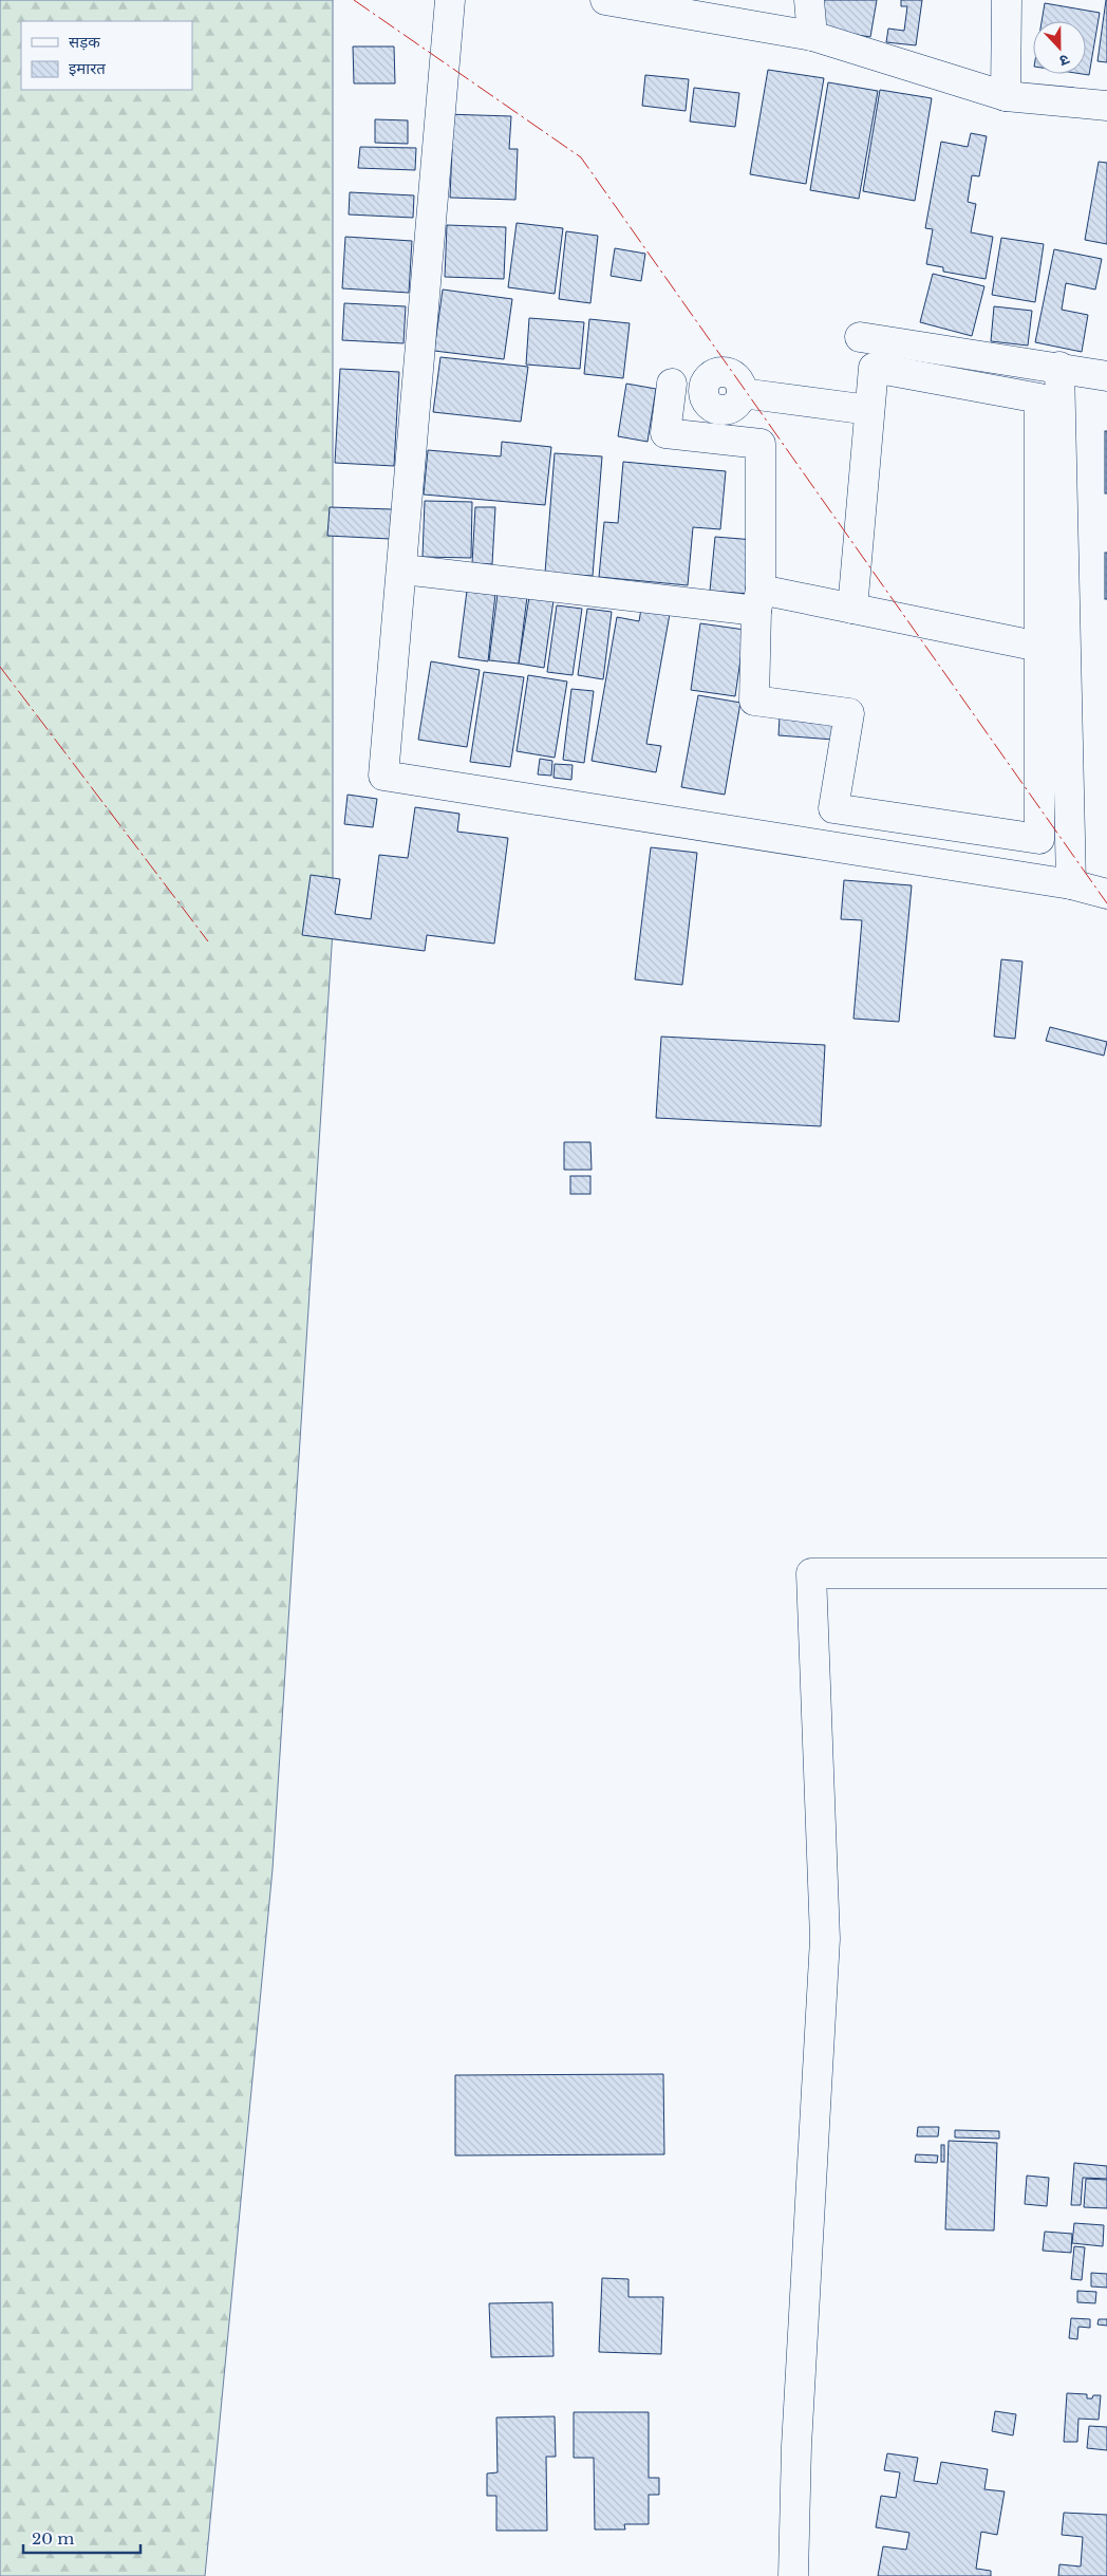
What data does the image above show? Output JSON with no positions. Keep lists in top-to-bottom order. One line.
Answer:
{"legend":["सड़क","इमारत"],"scale_bar":"20 m","north":"bottom"}
